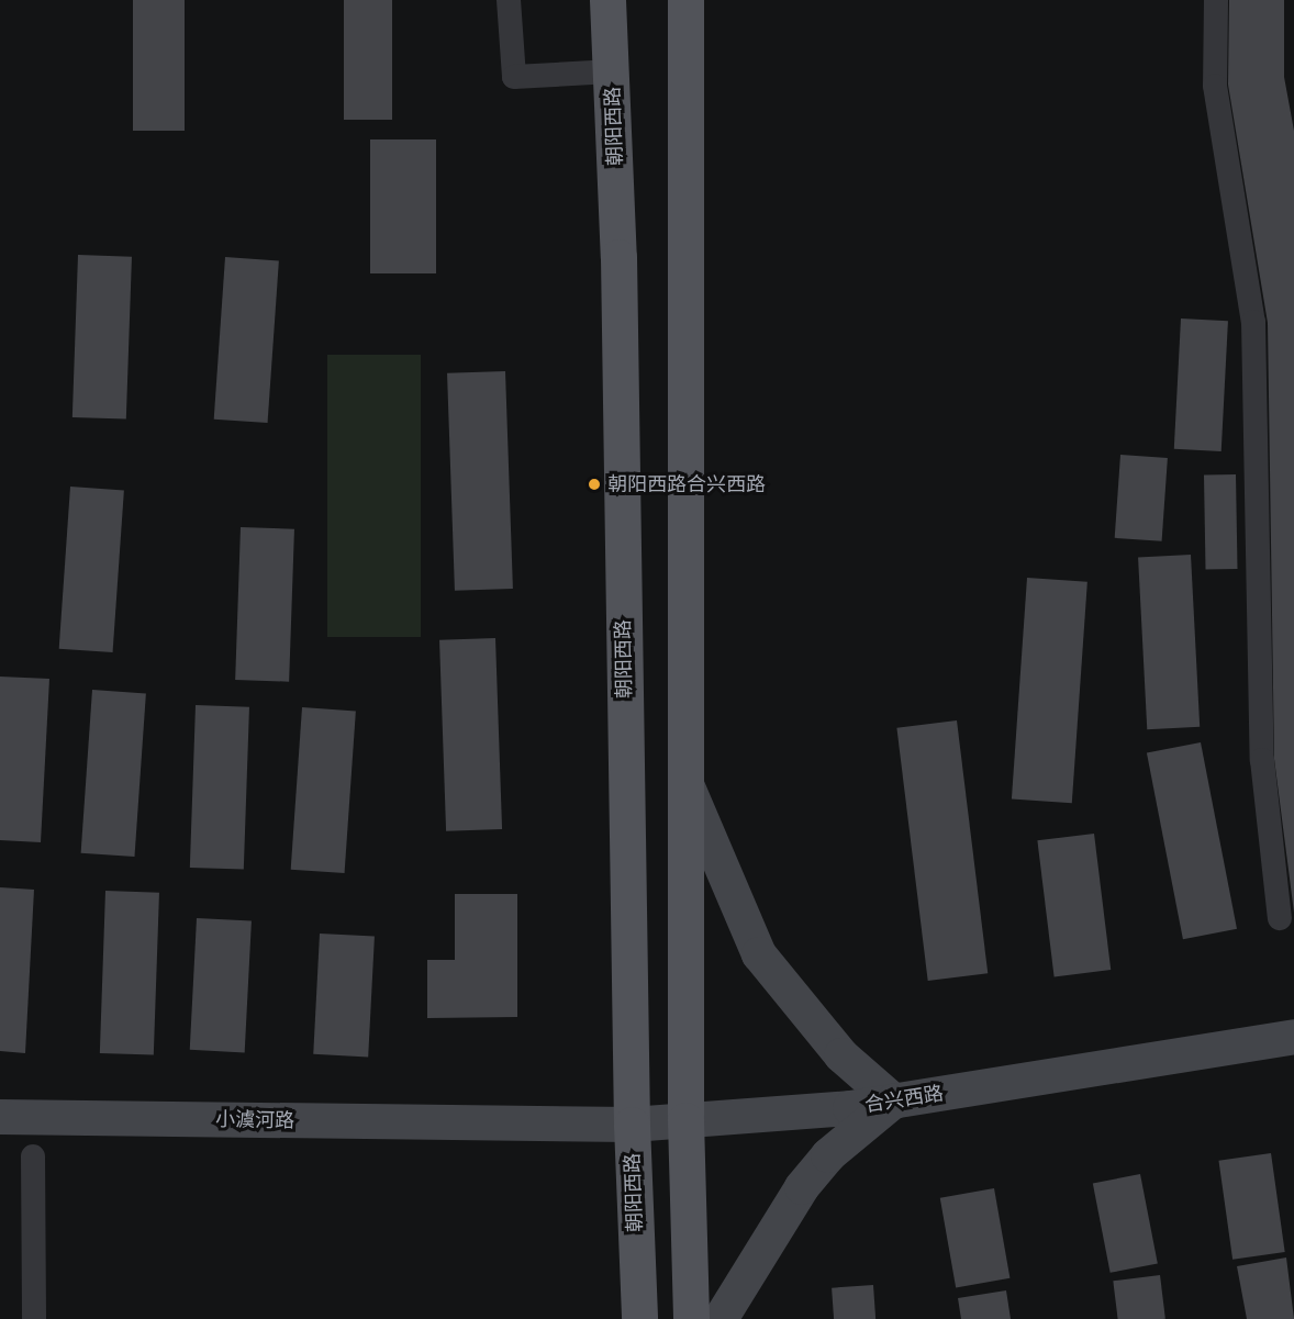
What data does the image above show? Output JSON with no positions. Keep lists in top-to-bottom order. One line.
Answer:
{"streets":{"main road":["朝阳西路"],"street":["合兴西路","小澞河路"]},"crossings":[["朝阳西路","合兴西路"],["合兴西路","小澞河路"]],"places":["朝阳西路合兴西路"]}
